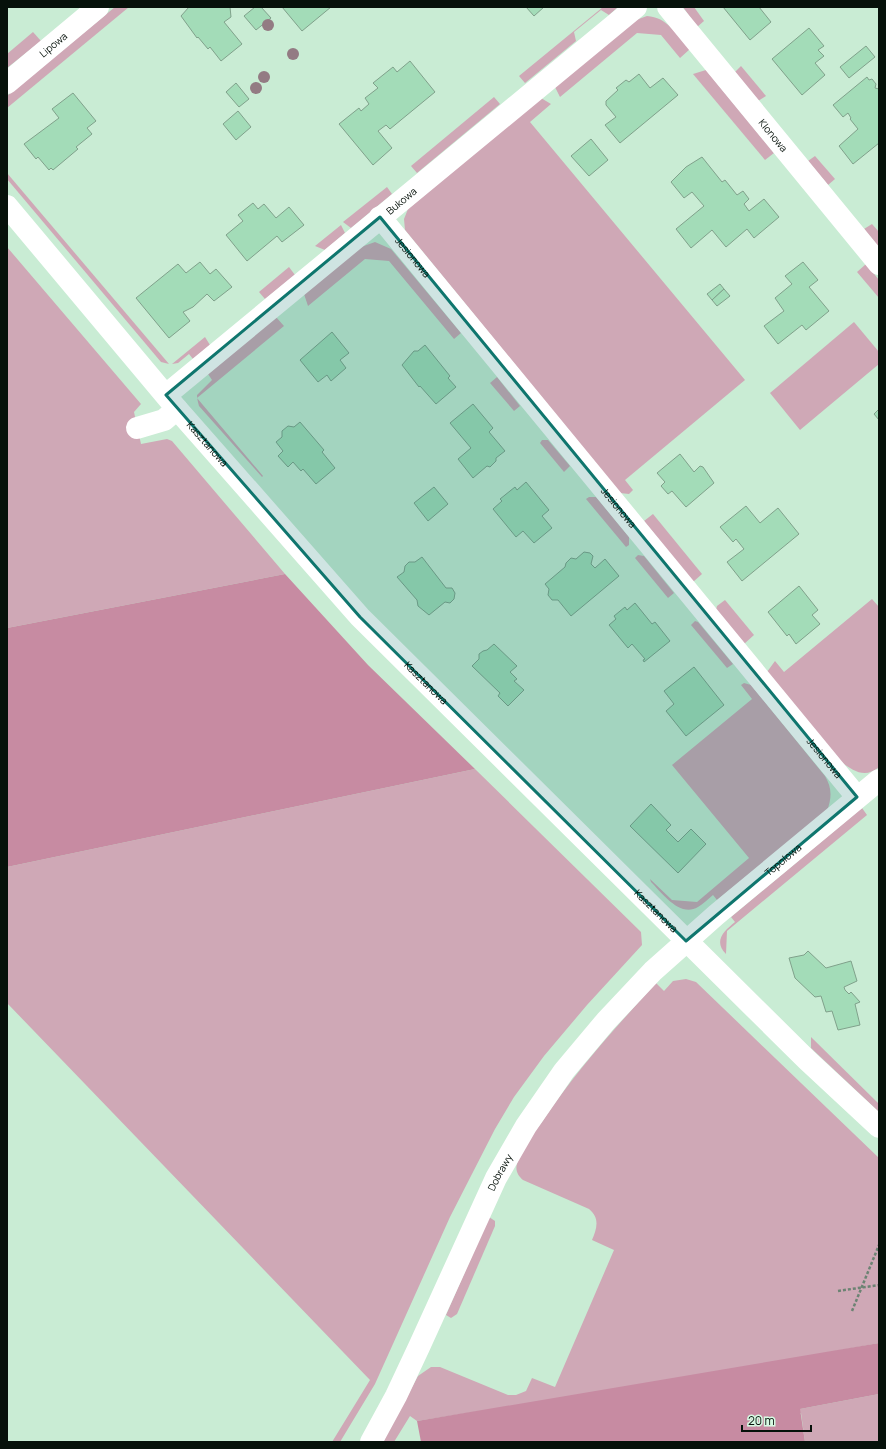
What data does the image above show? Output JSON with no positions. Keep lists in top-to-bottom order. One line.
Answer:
{"streets":{"street":["Lipowa","Klonowa","Bukowa","Jesionowa","Kasztanowa","Topolowa","Dobrawy"]},"crossings":[["Bukowa","Jesionowa"],["Bukowa","Kasztanowa"],["Jesionowa","Topolowa"],["Kasztanowa","Topolowa"],["Kasztanowa","Dobrawy"],["Topolowa","Dobrawy"]],"scale_bar":"20 m"}
